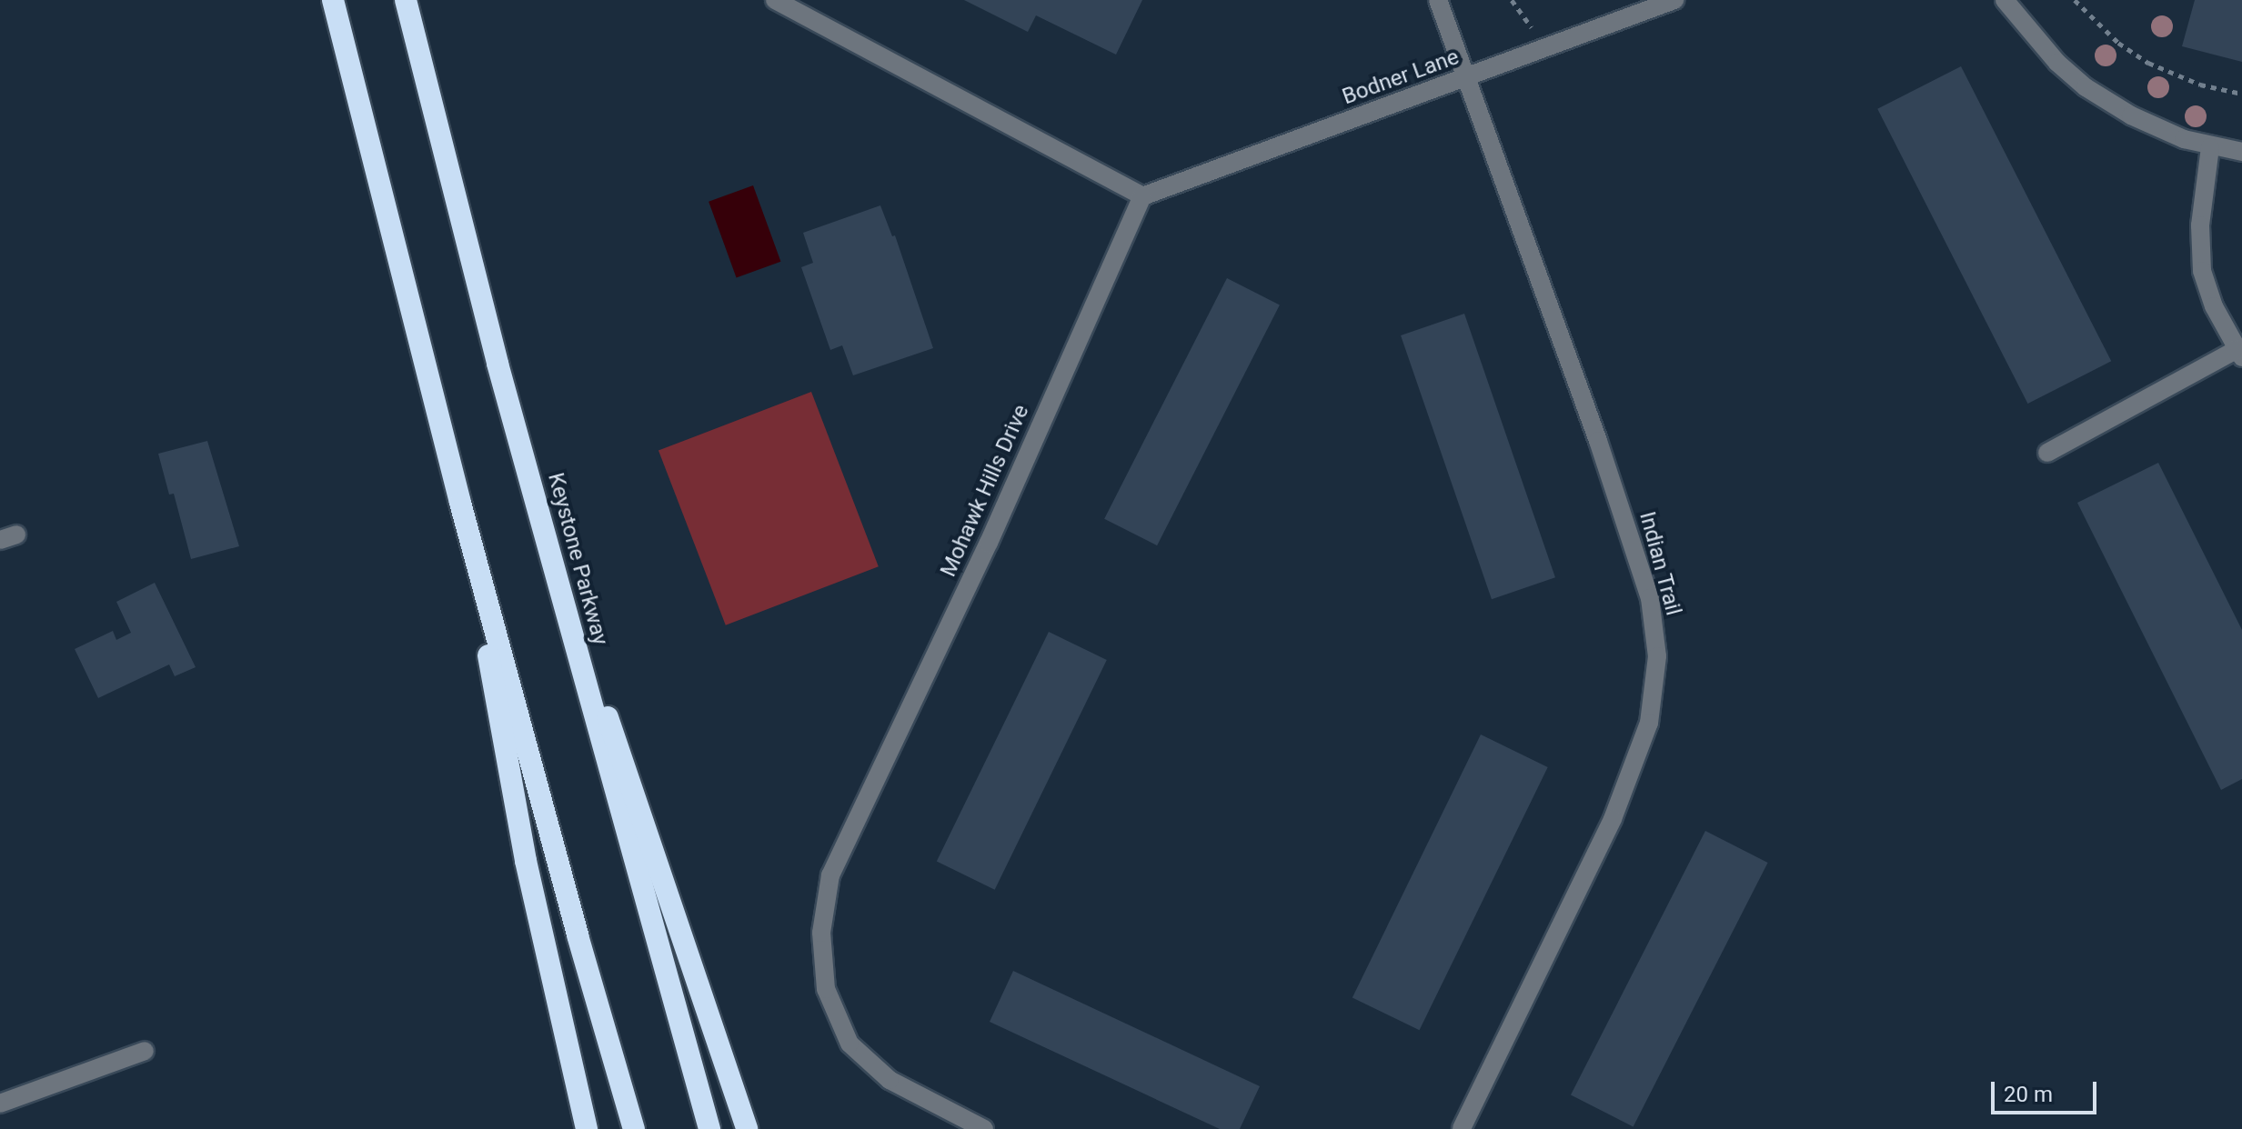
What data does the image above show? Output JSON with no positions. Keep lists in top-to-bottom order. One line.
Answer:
{"streets":{"highway":["Keystone Parkway"],"street":["Bodner Lane","Mohawk Hills Drive","Indian Trail"]},"crossings":[["Bodner Lane","Mohawk Hills Drive"],["Bodner Lane","Indian Trail"]],"scale_bar":"20 m"}
